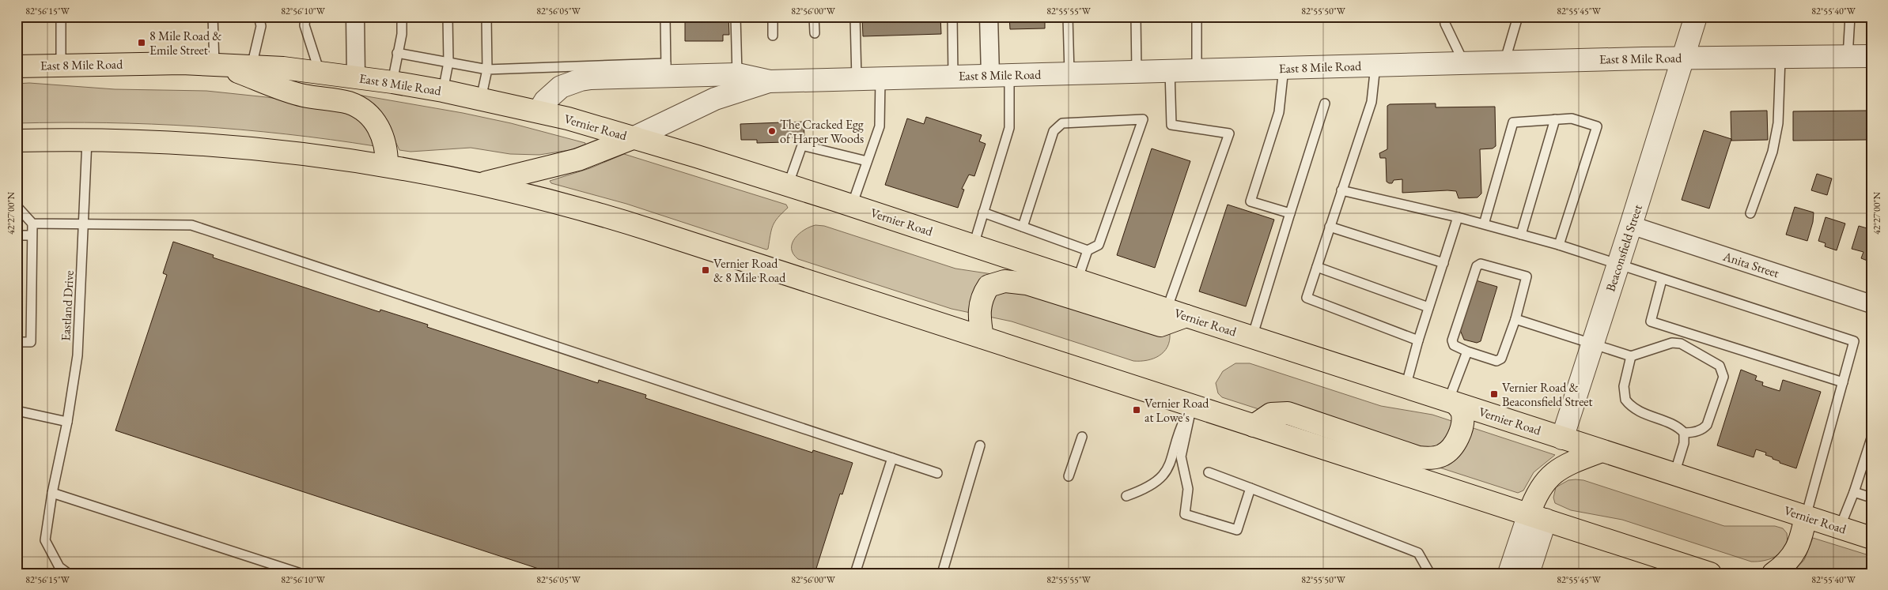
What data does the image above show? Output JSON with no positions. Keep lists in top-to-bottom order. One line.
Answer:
{"streets":{"highway":["East 8 Mile Road","Vernier Road"],"street":["Beaconsfield Street","Anita Street"],"lane":["Eastland Drive"]},"crossings":[["East 8 Mile Road","Vernier Road"],["East 8 Mile Road","Beaconsfield Street"],["Vernier Road","Beaconsfield Street"],["Beaconsfield Street","Anita Street"]],"places":{"transit":["8 Mile Road & Emile Street","Vernier Road & 8 Mile Road","Vernier Road & Beaconsfield Street","Vernier Road at Lowe's"],"other":["The Cracked Egg of Harper Woods"]},"coordinates":["82°56'15\"W","82°56'10\"W","82°56'05\"W","82°56'00\"W","82°55'55\"W","82°55'50\"W","82°55'45\"W","82°55'40\"W","42°27'00\"N"]}
